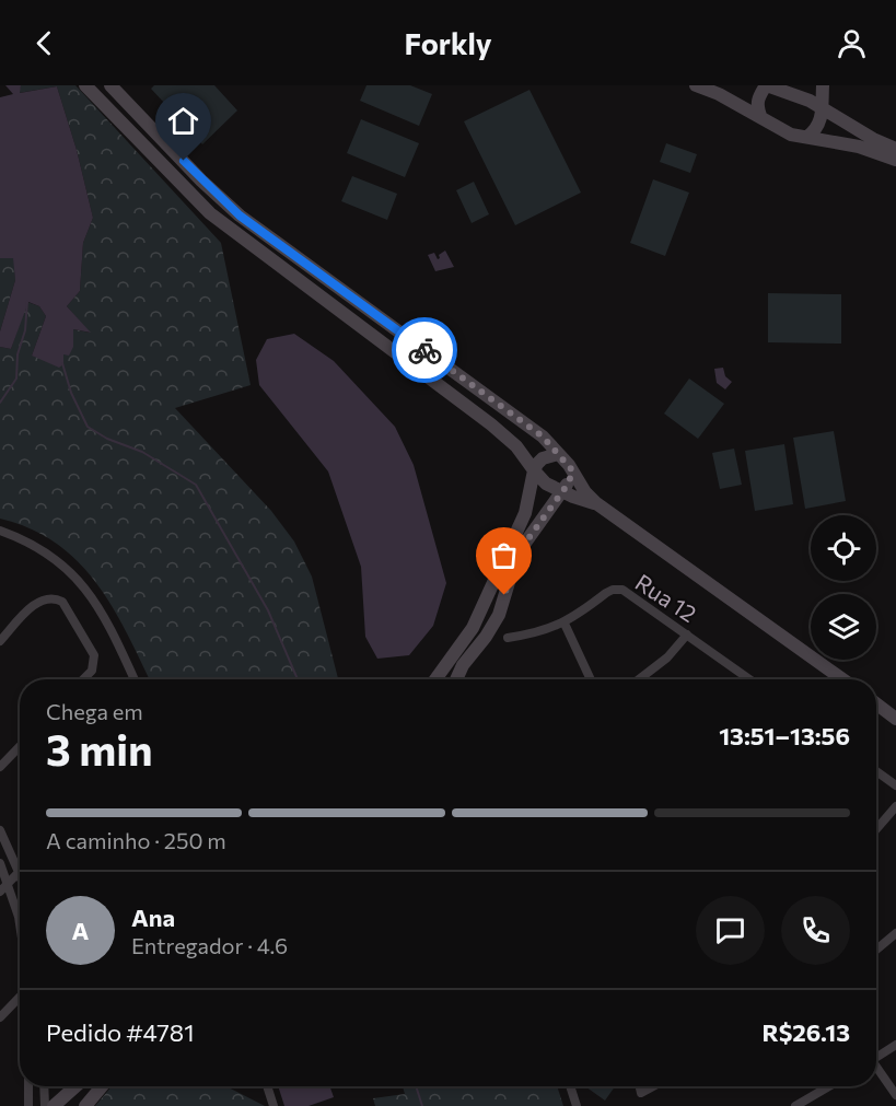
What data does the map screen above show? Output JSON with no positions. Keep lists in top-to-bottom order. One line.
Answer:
{"streets":{"street":["Rua 12"]},"page":{"header":"Forkly","heading":["3 min","Chega em","13:51–13:56"],"panel":["Ana","Entregador · 4.6","Pedido #4781","R$26.13"],"bar":"A caminho · 250 m","round":"A"}}
